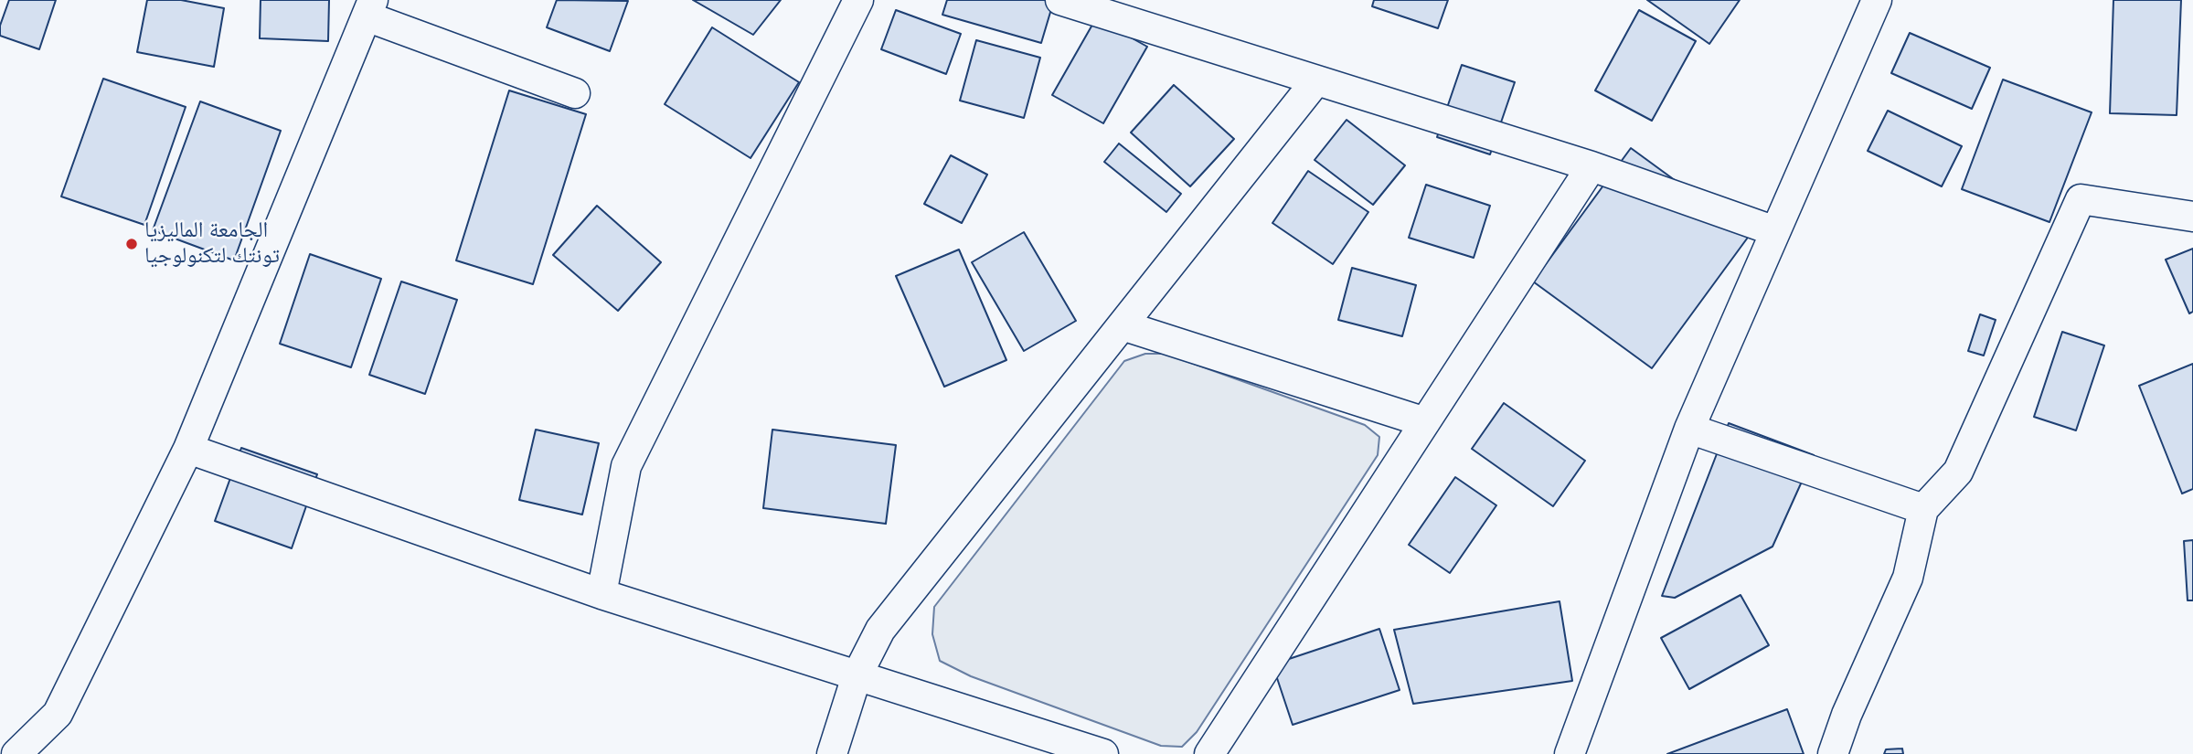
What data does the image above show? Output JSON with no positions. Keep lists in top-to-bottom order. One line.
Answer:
{"places":["الجامعة الماليزيا تونتك لتكنولوجيا"]}
